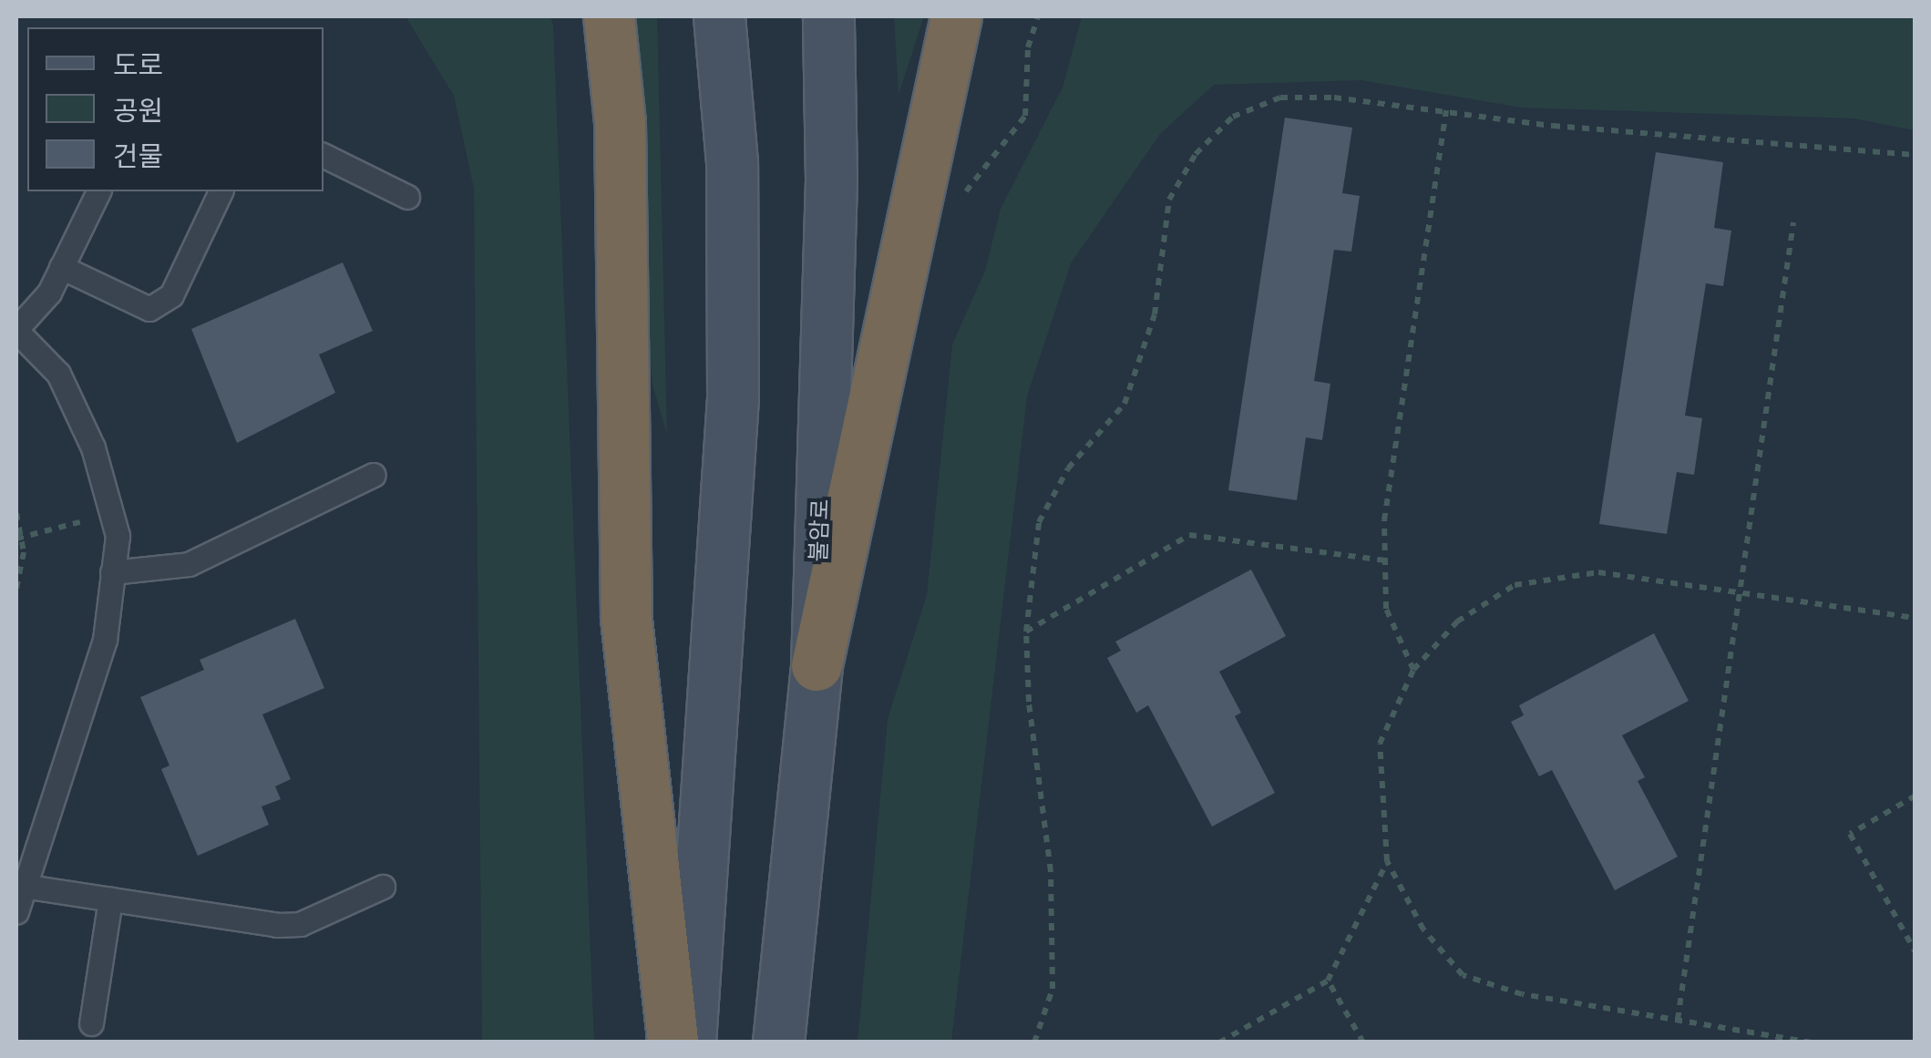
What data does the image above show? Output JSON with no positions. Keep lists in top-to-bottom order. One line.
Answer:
{"streets":{"street":["불암로"]},"legend":["도로","공원","건물"]}
